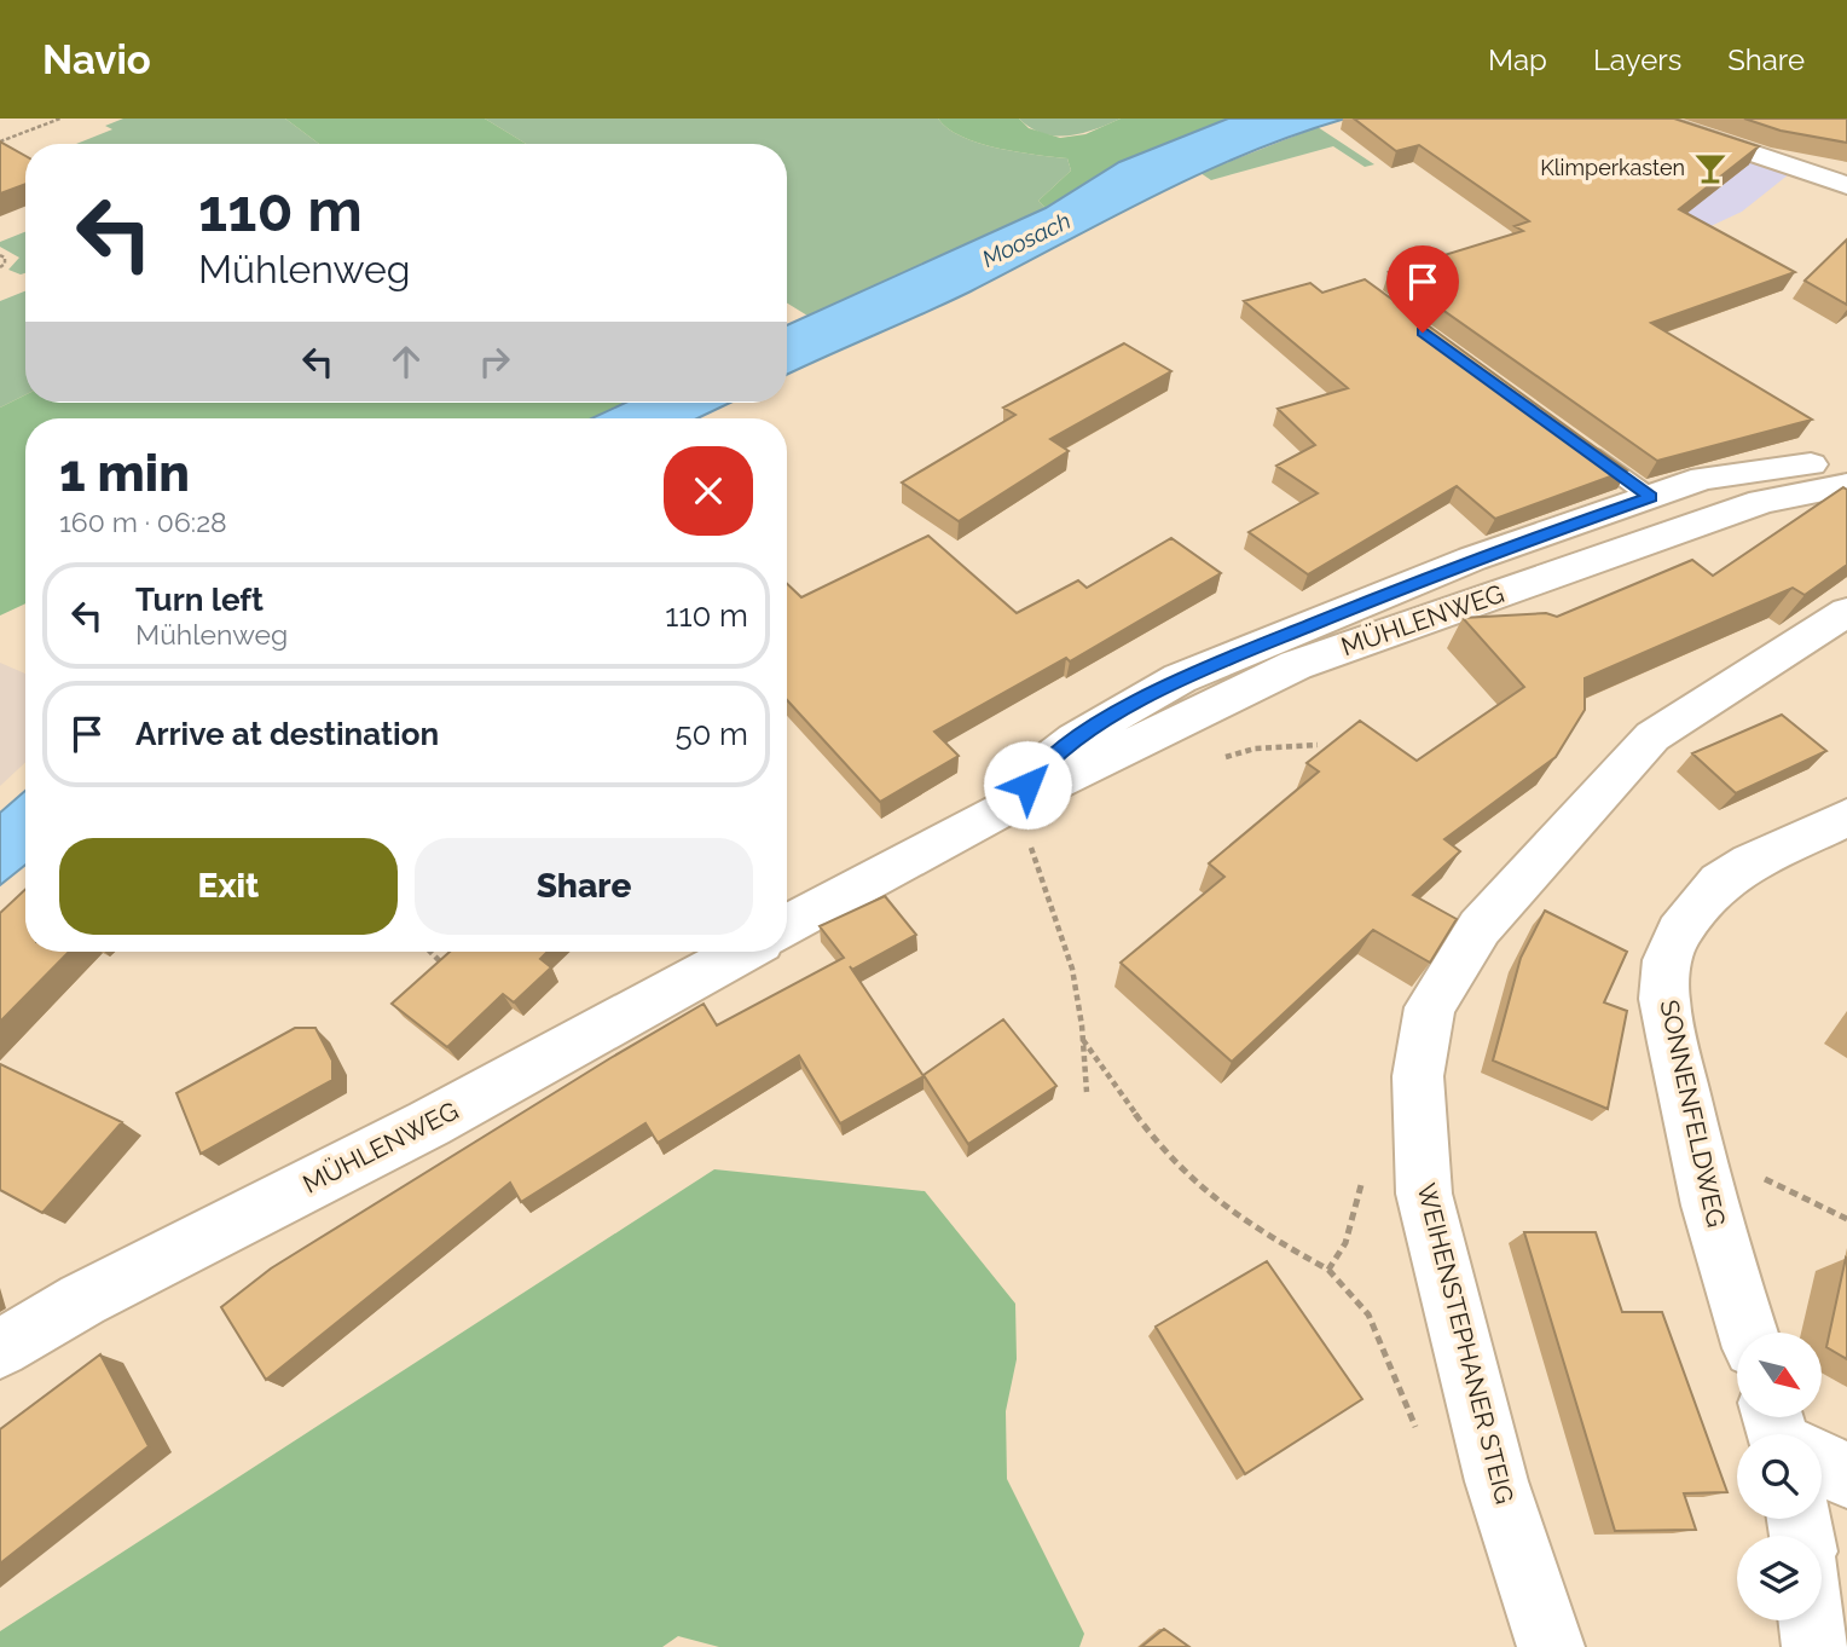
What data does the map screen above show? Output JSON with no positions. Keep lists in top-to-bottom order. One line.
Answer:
{"streets":{"street":["MÜHLENWEG","SONNENFELDWEG","WEIHENSTEPHANER STEIG"]},"water":["Moosach"],"places":{"bar":["Klimperkasten"]},"north":"bottom right","page":{"header":"Navio","nav":["Map","Layers","Share"],"turn":["110 m","Mühlenweg"],"heading":["1 min","160 m · 06:28"],"list":[{"name":"Turn left","note":"Mühlenweg","value":"110 m"},{"name":"Arrive at destination","value":"50 m"}],"buttons":["Exit","Share"]}}
